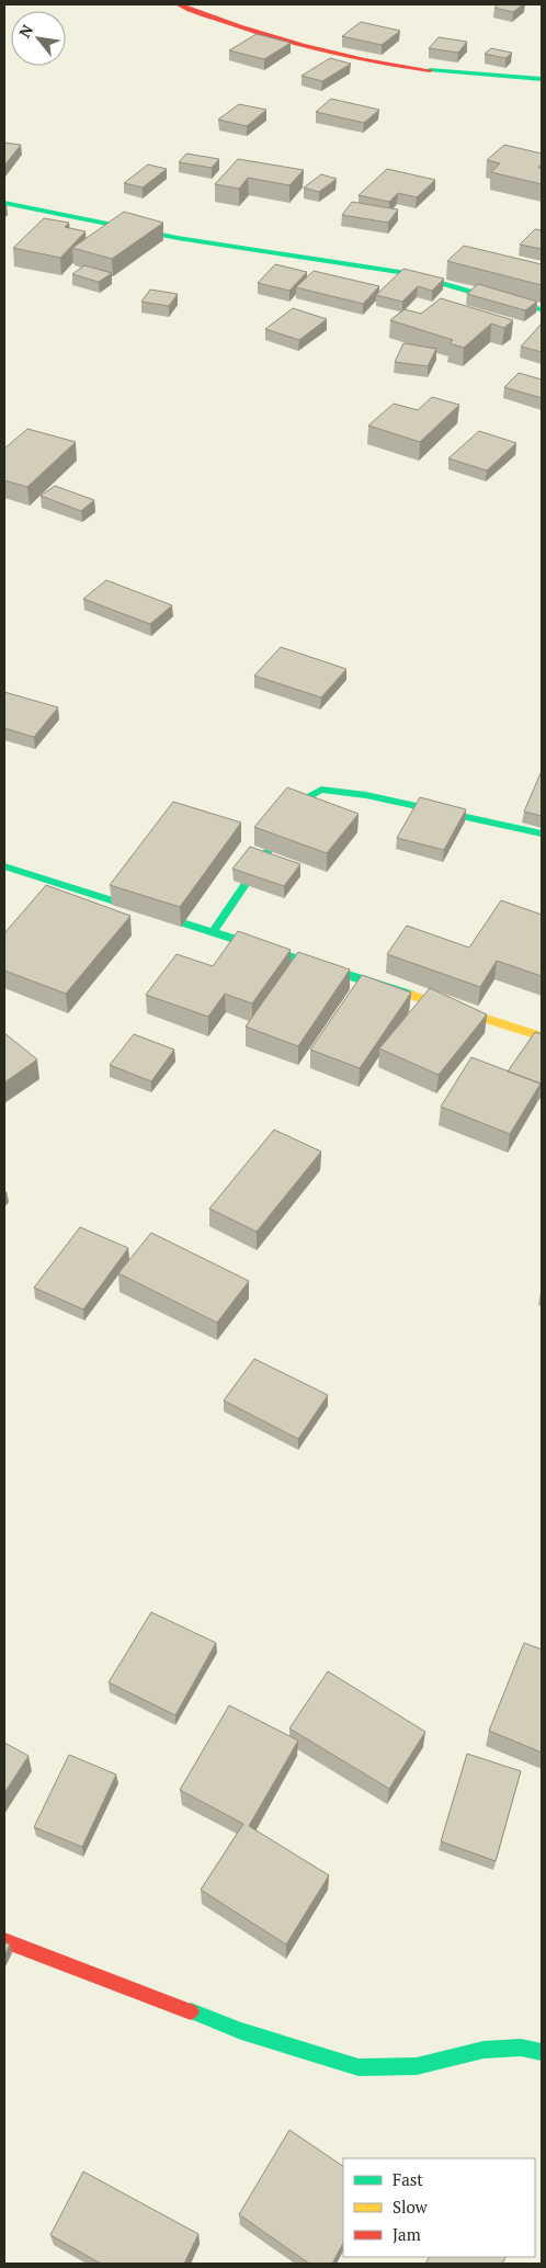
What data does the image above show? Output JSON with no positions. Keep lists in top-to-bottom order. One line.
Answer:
{"legend":["Fast","Slow","Jam"],"north":"top left"}
